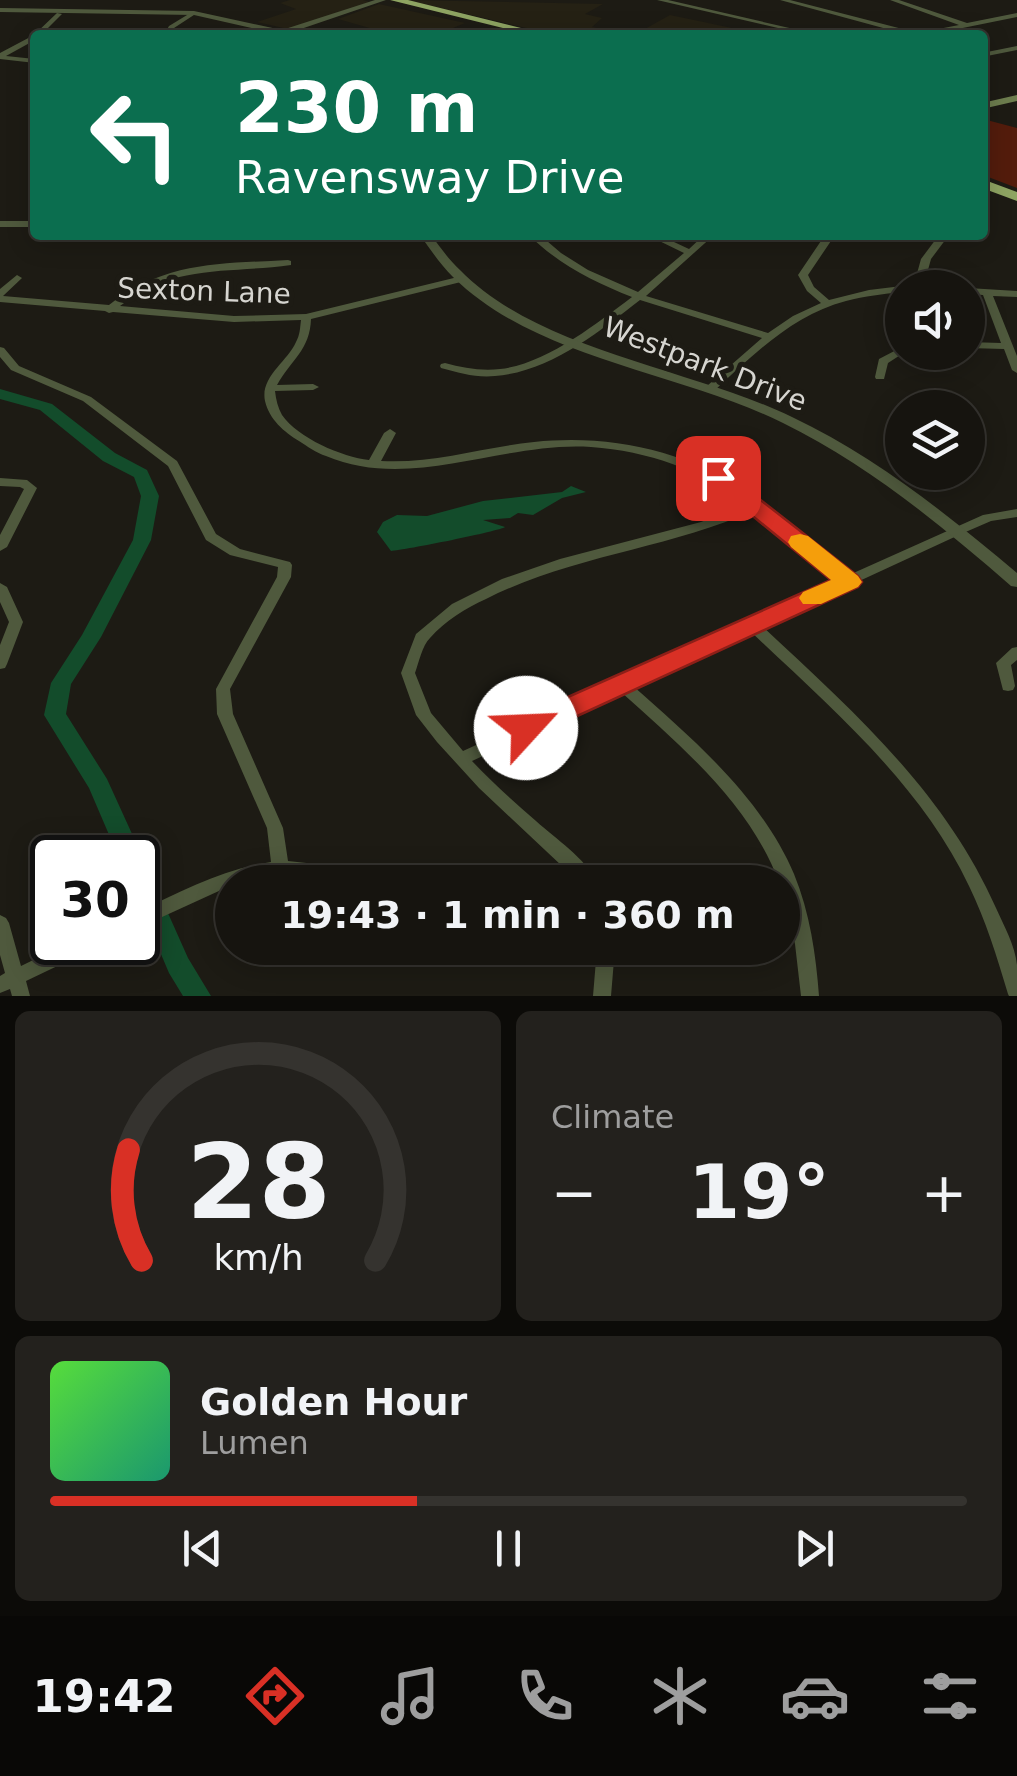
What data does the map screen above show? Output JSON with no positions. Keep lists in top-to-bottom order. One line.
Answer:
{"streets":{"street":["Sexton Lane","Westpark Drive"]},"crossings":[["Sexton Lane","Westpark Drive"]],"page":{"turn":["230 m","Ravensway Drive"],"limit":"30","trip":"19:43 · 1 min · 360 m","tile":"Climate","heat":["−","19°","+"],"song":["Golden Hour","Lumen"],"tabs":"19:42","gauge":["28","km/h"]}}
